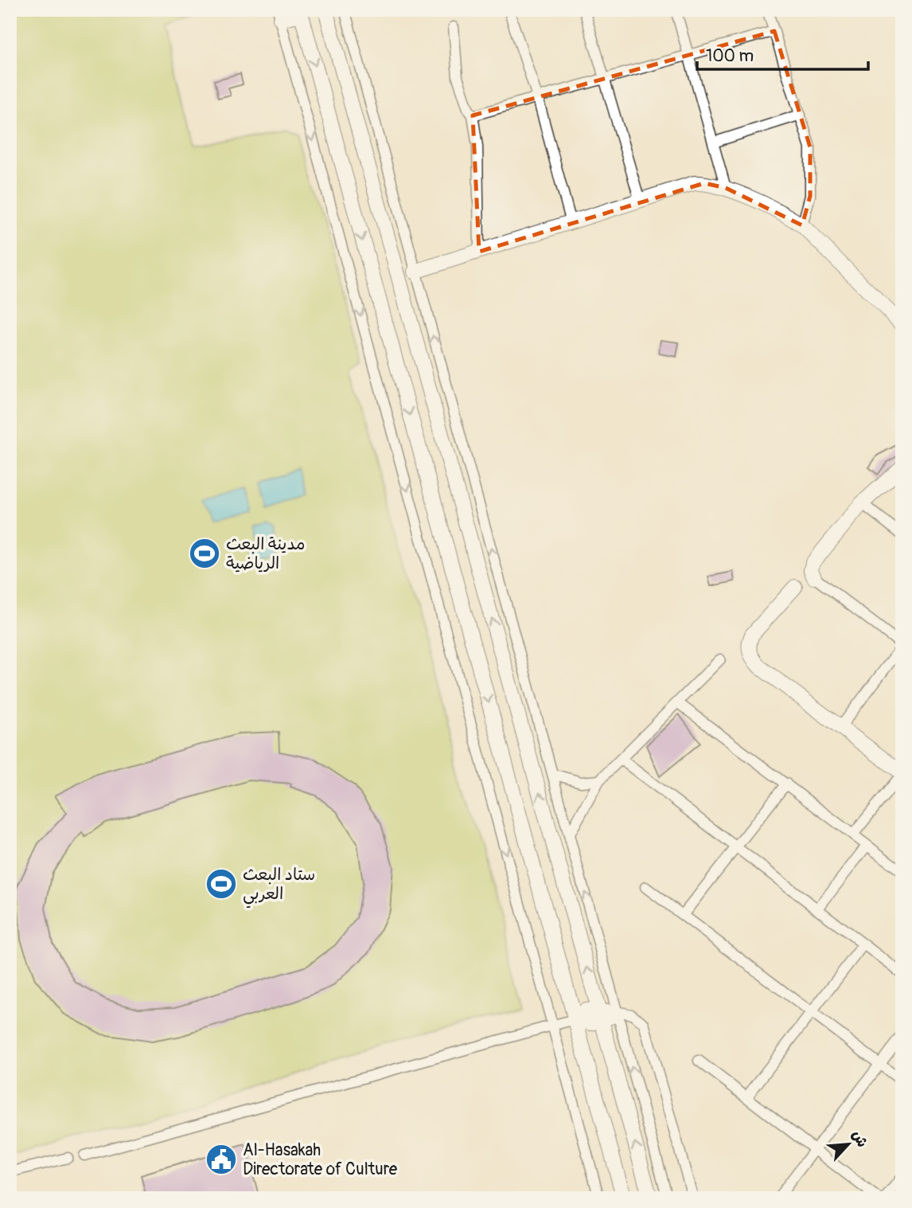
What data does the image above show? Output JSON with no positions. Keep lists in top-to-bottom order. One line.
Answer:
{"places":{"sports":["مدينة البعث الرياضية","ستاد البعث العربي"],"public building":["Al-Hasakah Directorate of Culture"]},"scale_bar":"100 m","north":"top right"}
